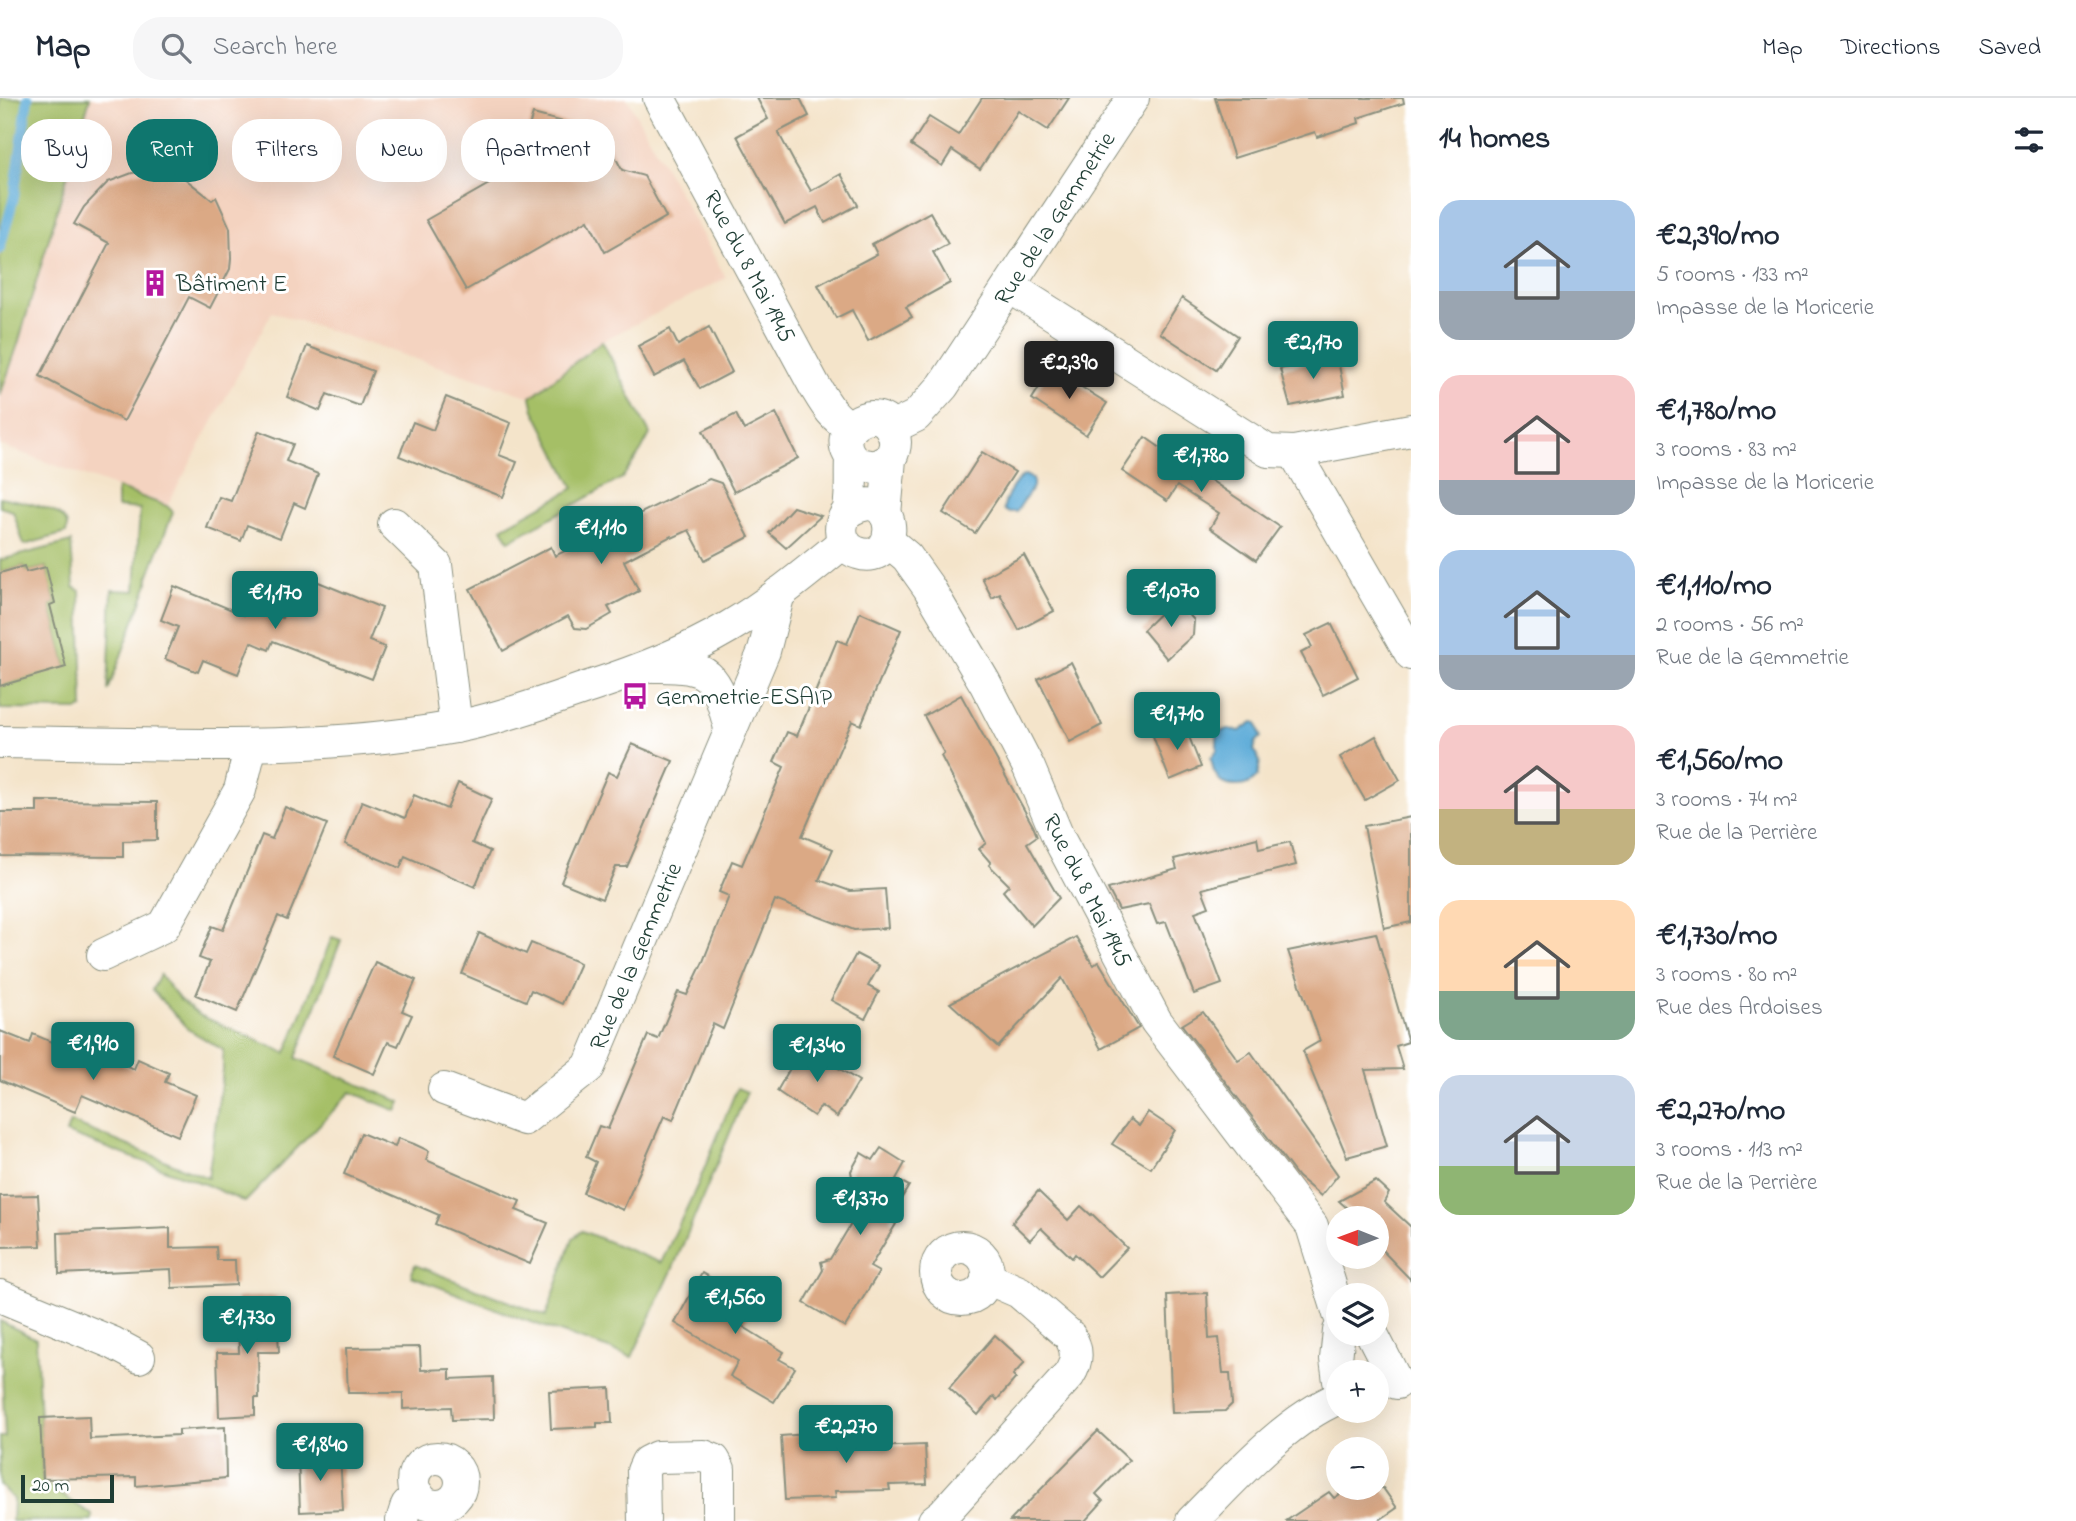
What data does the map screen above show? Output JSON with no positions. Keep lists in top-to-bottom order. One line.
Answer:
{"streets":{"street":["Rue de la Gemmetrie","Rue du 8 Mai 1945"]},"crossings":[["Rue de la Gemmetrie","Rue du 8 Mai 1945"]],"places":{"building":["Bâtiment E"],"bus stop":["Gemmetrie-ESAIP"]},"scale_bar":"20 m","north":"left","page":{"header":"Map","search":"Search here","nav":["Map","Directions","Saved"],"heading":"14 homes","chip":["Buy","Rent","Filters","New","Apartment"],"list":[{"name":"€2,390/mo","note":"5 rooms · 133 m² · Impasse de la Moricerie"},{"name":"€1,780/mo","note":"3 rooms · 83 m² · Impasse de la Moricerie"},{"name":"€1,110/mo","note":"2 rooms · 56 m² · Rue de la Gemmetrie"},{"name":"€1,560/mo","note":"3 rooms · 74 m² · Rue de la Perrière"},{"name":"€1,730/mo","note":"3 rooms · 80 m² · Rue des Ardoises"},{"name":"€2,270/mo","note":"3 rooms · 113 m² · Rue de la Perrière"}],"price":["€2,170","€2,390","€1,780","€1,110","€1,070","€1,170","€1,710","€1,910","€1,340","€1,370","€1,560","€1,730","€2,270","€1,840"],"map_buttons":["+","−"],"scale":"20 m"}}
